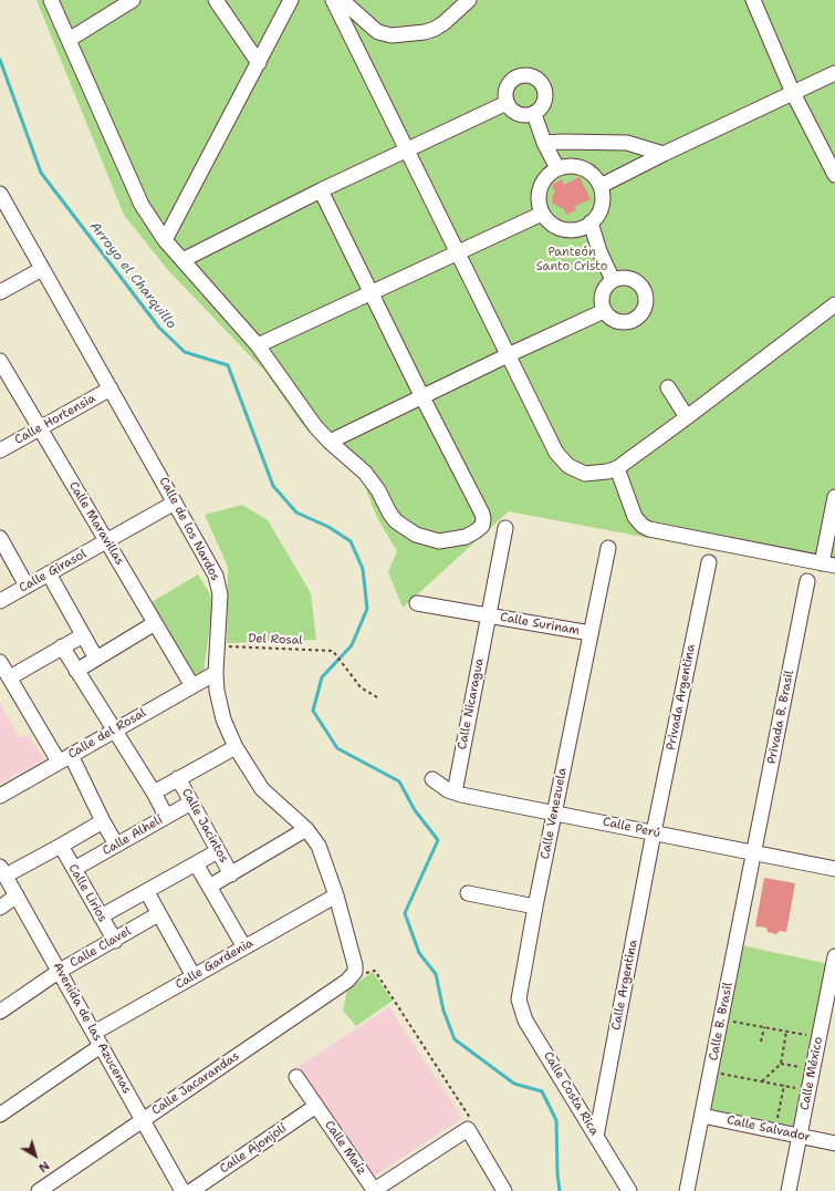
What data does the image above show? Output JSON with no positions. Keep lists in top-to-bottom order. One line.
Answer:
{"streets":{"street":["Calle Hortensia","Calle Maravillas","Calle de los Nardos","Calle Girasol","Calle Surinam","Privada Argentina","Calle Nicaragua","Privada B. Brasil","Calle del Rosal","Calle Venezuela","Calle Jacintos","Calle Perú","Calle Alhelí","Calle Lirios","Calle Clavel","Calle Gardenia","Calle Argentina","Calle B. Brasil","Avenida de las Azucenas","Calle México","Calle Jacarandas","Calle Costa Rica","Calle Salvador","Calle Maíz","Calle Ajonjolí"],"path":["Del Rosal"]},"crossings":[["Calle Hortensia","Calle Maravillas"],["Calle Hortensia","Calle de los Nardos"],["Calle Maravillas","Calle Girasol"],["Calle Maravillas","Calle del Rosal"],["Calle de los Nardos","Calle Girasol"],["Calle de los Nardos","Del Rosal"],["Calle de los Nardos","Calle del Rosal"],["Calle de los Nardos","Calle Gardenia"],["Calle Surinam","Calle Nicaragua"],["Calle Surinam","Calle Venezuela"],["Privada Argentina","Calle Perú"],["Privada Argentina","Calle Argentina"],["Calle Nicaragua","Calle Perú"],["Privada B. Brasil","Calle Perú"],["Privada B. Brasil","Calle B. Brasil"],["Calle Venezuela","Calle Perú"],["Calle Venezuela","Calle Costa Rica"],["Calle Jacintos","Calle Alhelí"],["Calle Perú","Calle Argentina"],["Calle Perú","Calle B. Brasil"],["Calle Alhelí","Calle Lirios"],["Calle Lirios","Calle Clavel"],["Calle Clavel","Avenida de las Azucenas"],["Calle Gardenia","Avenida de las Azucenas"],["Calle Argentina","Calle Costa Rica"],["Calle B. Brasil","Calle Salvador"],["Avenida de las Azucenas","Calle Jacarandas"],["Calle México","Calle Salvador"],["Calle Maíz","Calle Ajonjolí"]],"water":["Arroyo el Charquillo"],"parks":["Panteón Santo Cristo"],"north":"bottom right"}
